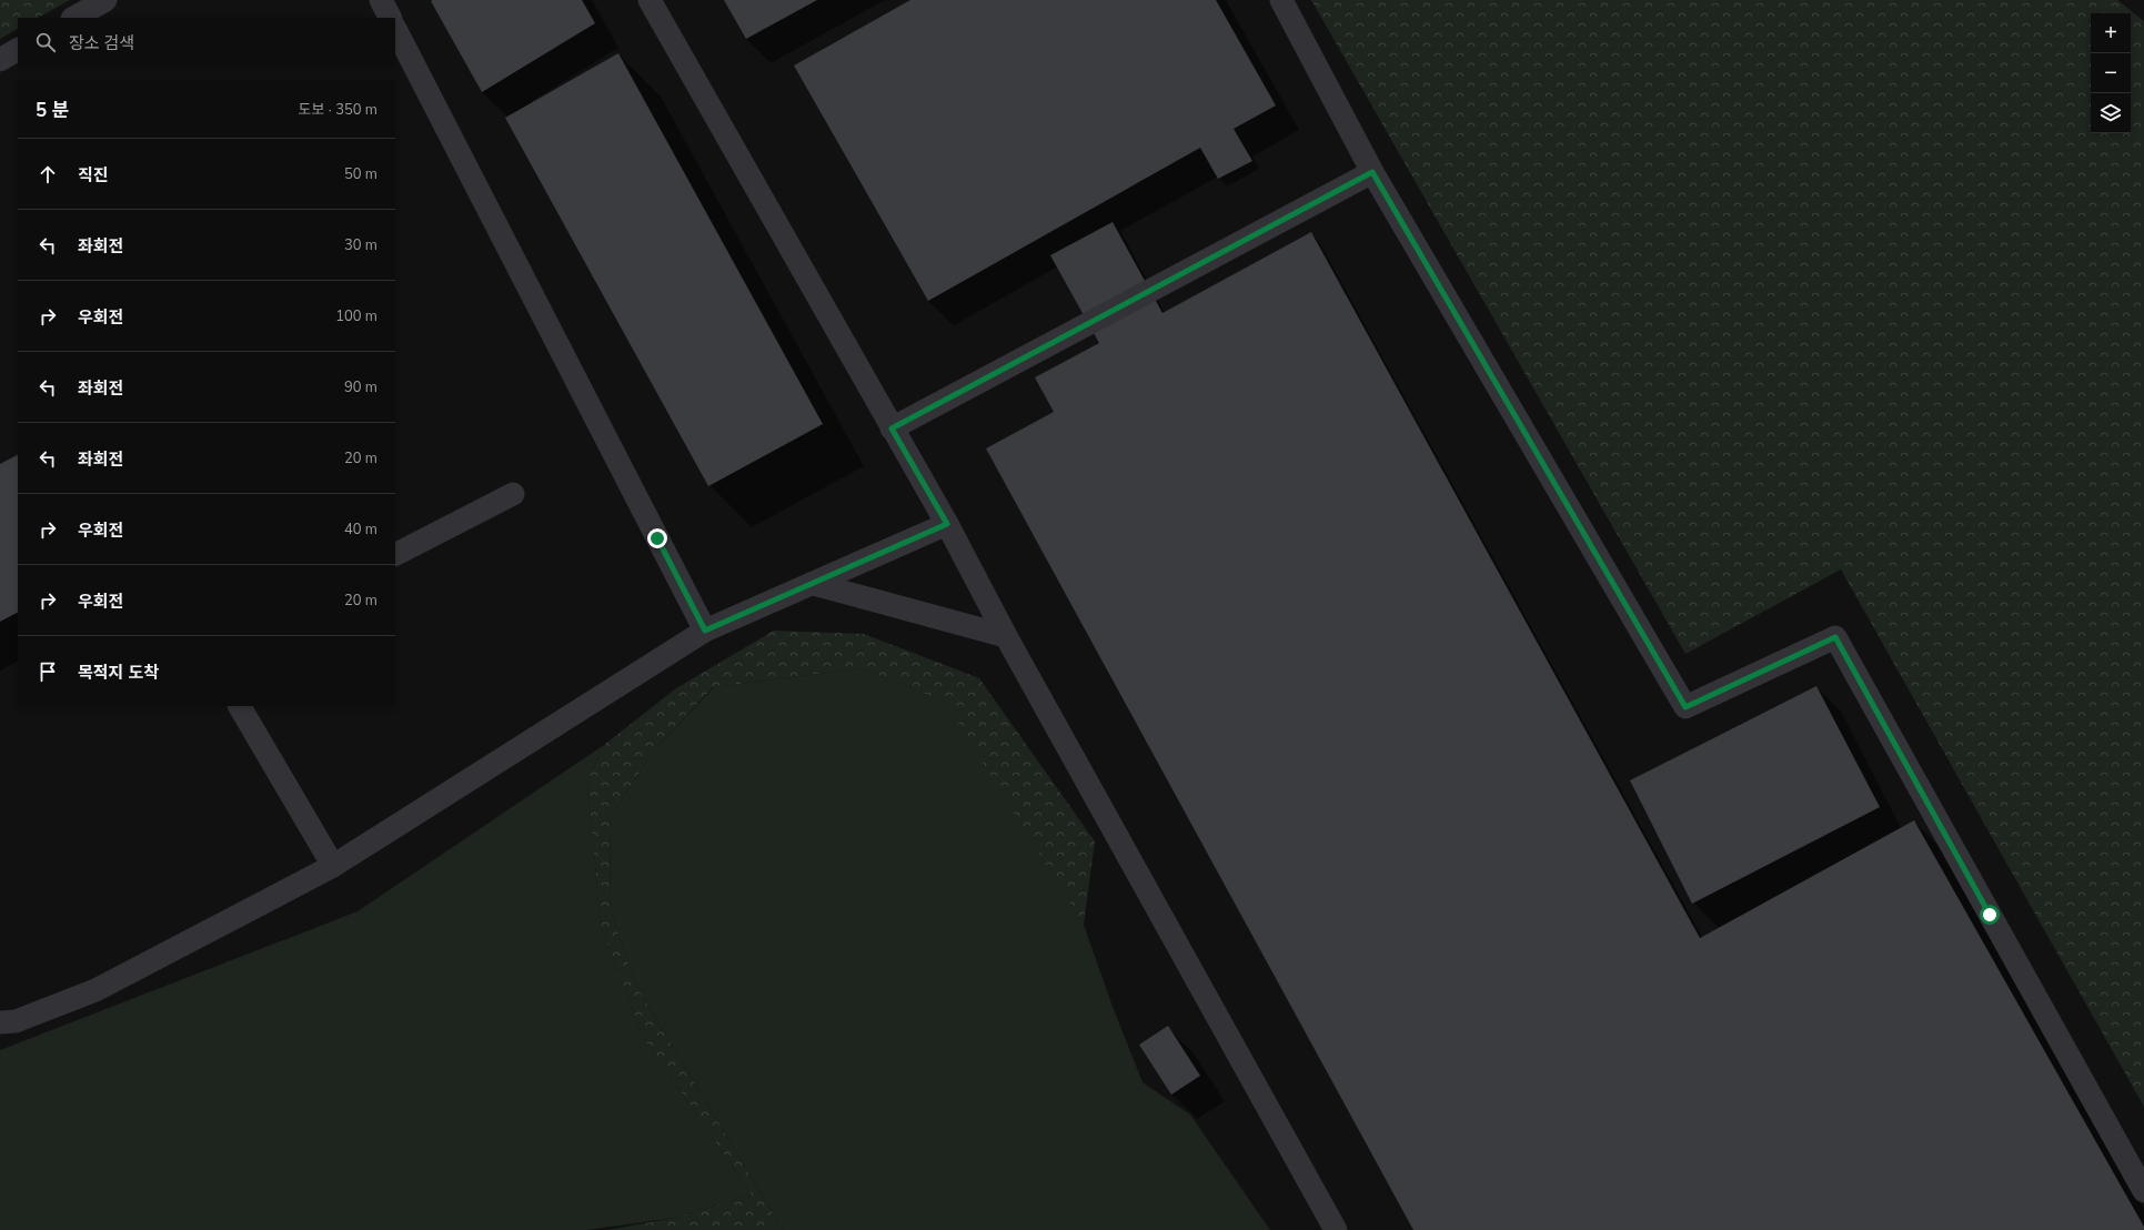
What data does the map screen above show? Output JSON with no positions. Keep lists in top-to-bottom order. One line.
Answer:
{"page":{"map_buttons":["+","−"],"search":"장소 검색","heading":["5 분","도보 · 350 m"],"list":[["직진","50 m"],["좌회전","30 m"],["우회전","100 m"],["좌회전","90 m"],["좌회전","20 m"],["우회전","40 m"],["우회전","20 m"],"목적지 도착"]}}
